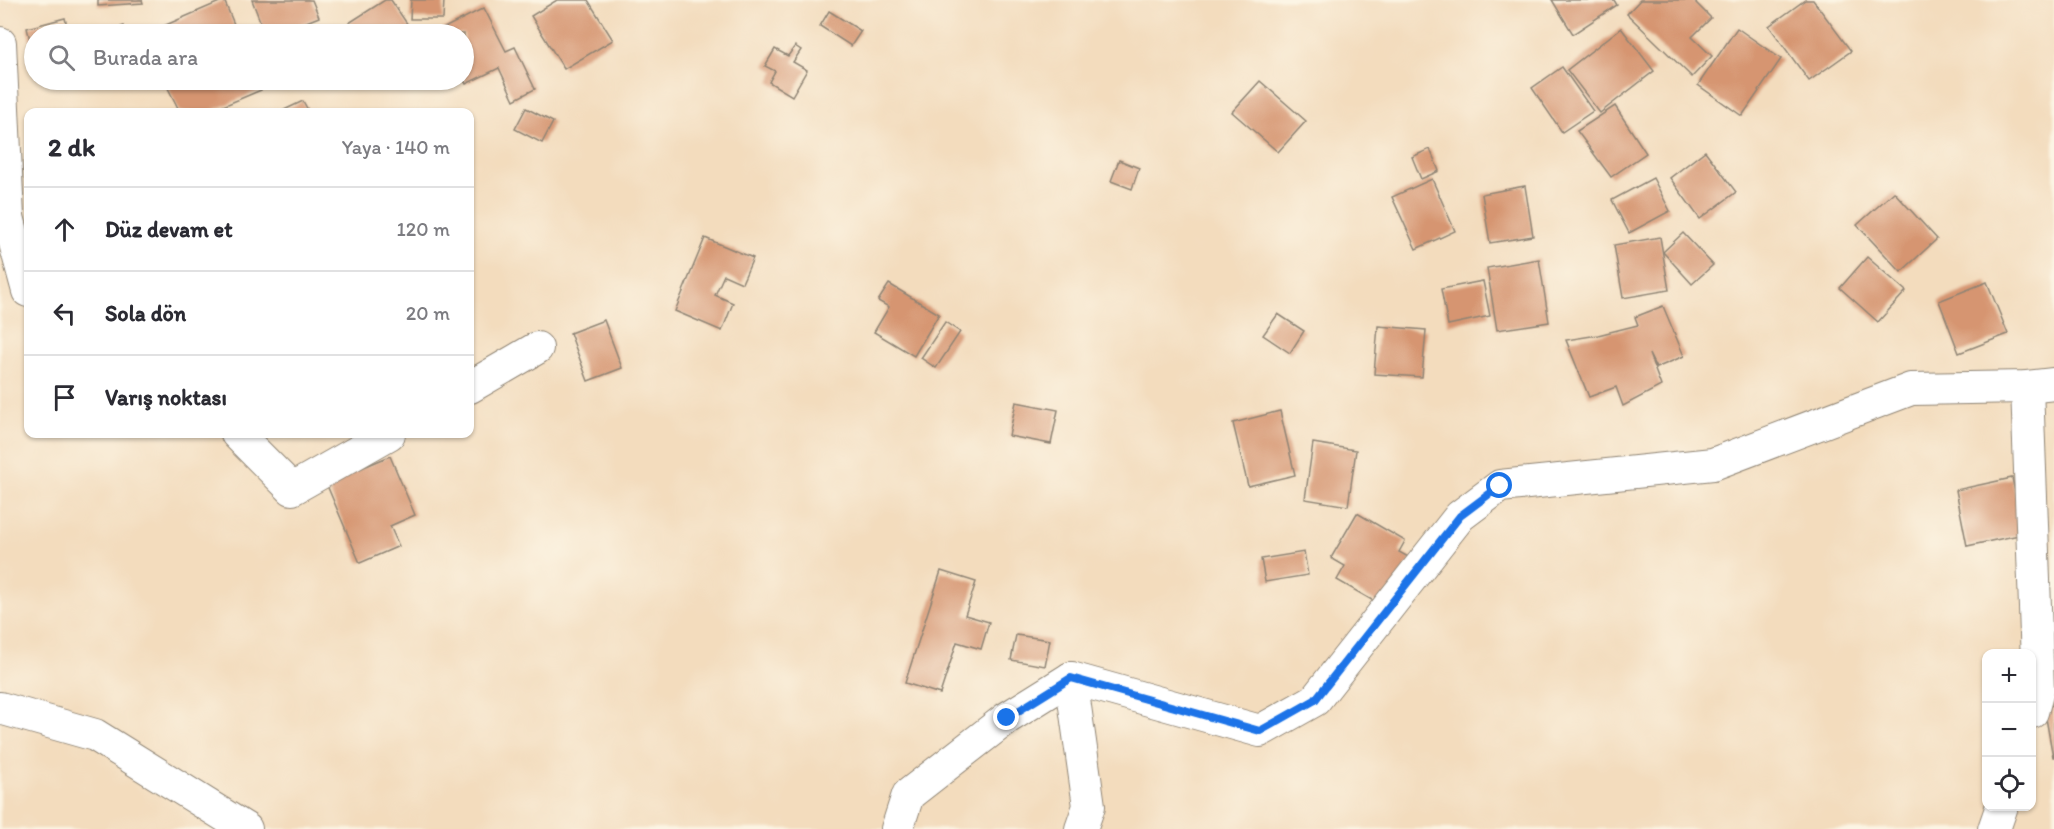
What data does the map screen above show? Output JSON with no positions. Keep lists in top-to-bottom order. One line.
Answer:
{"page":{"search":"Burada ara","heading":["2 dk","Yaya · 140 m"],"list":[["Düz devam et","120 m"],["Sola dön","20 m"],"Varış noktası"],"map_buttons":["+","−"]}}
